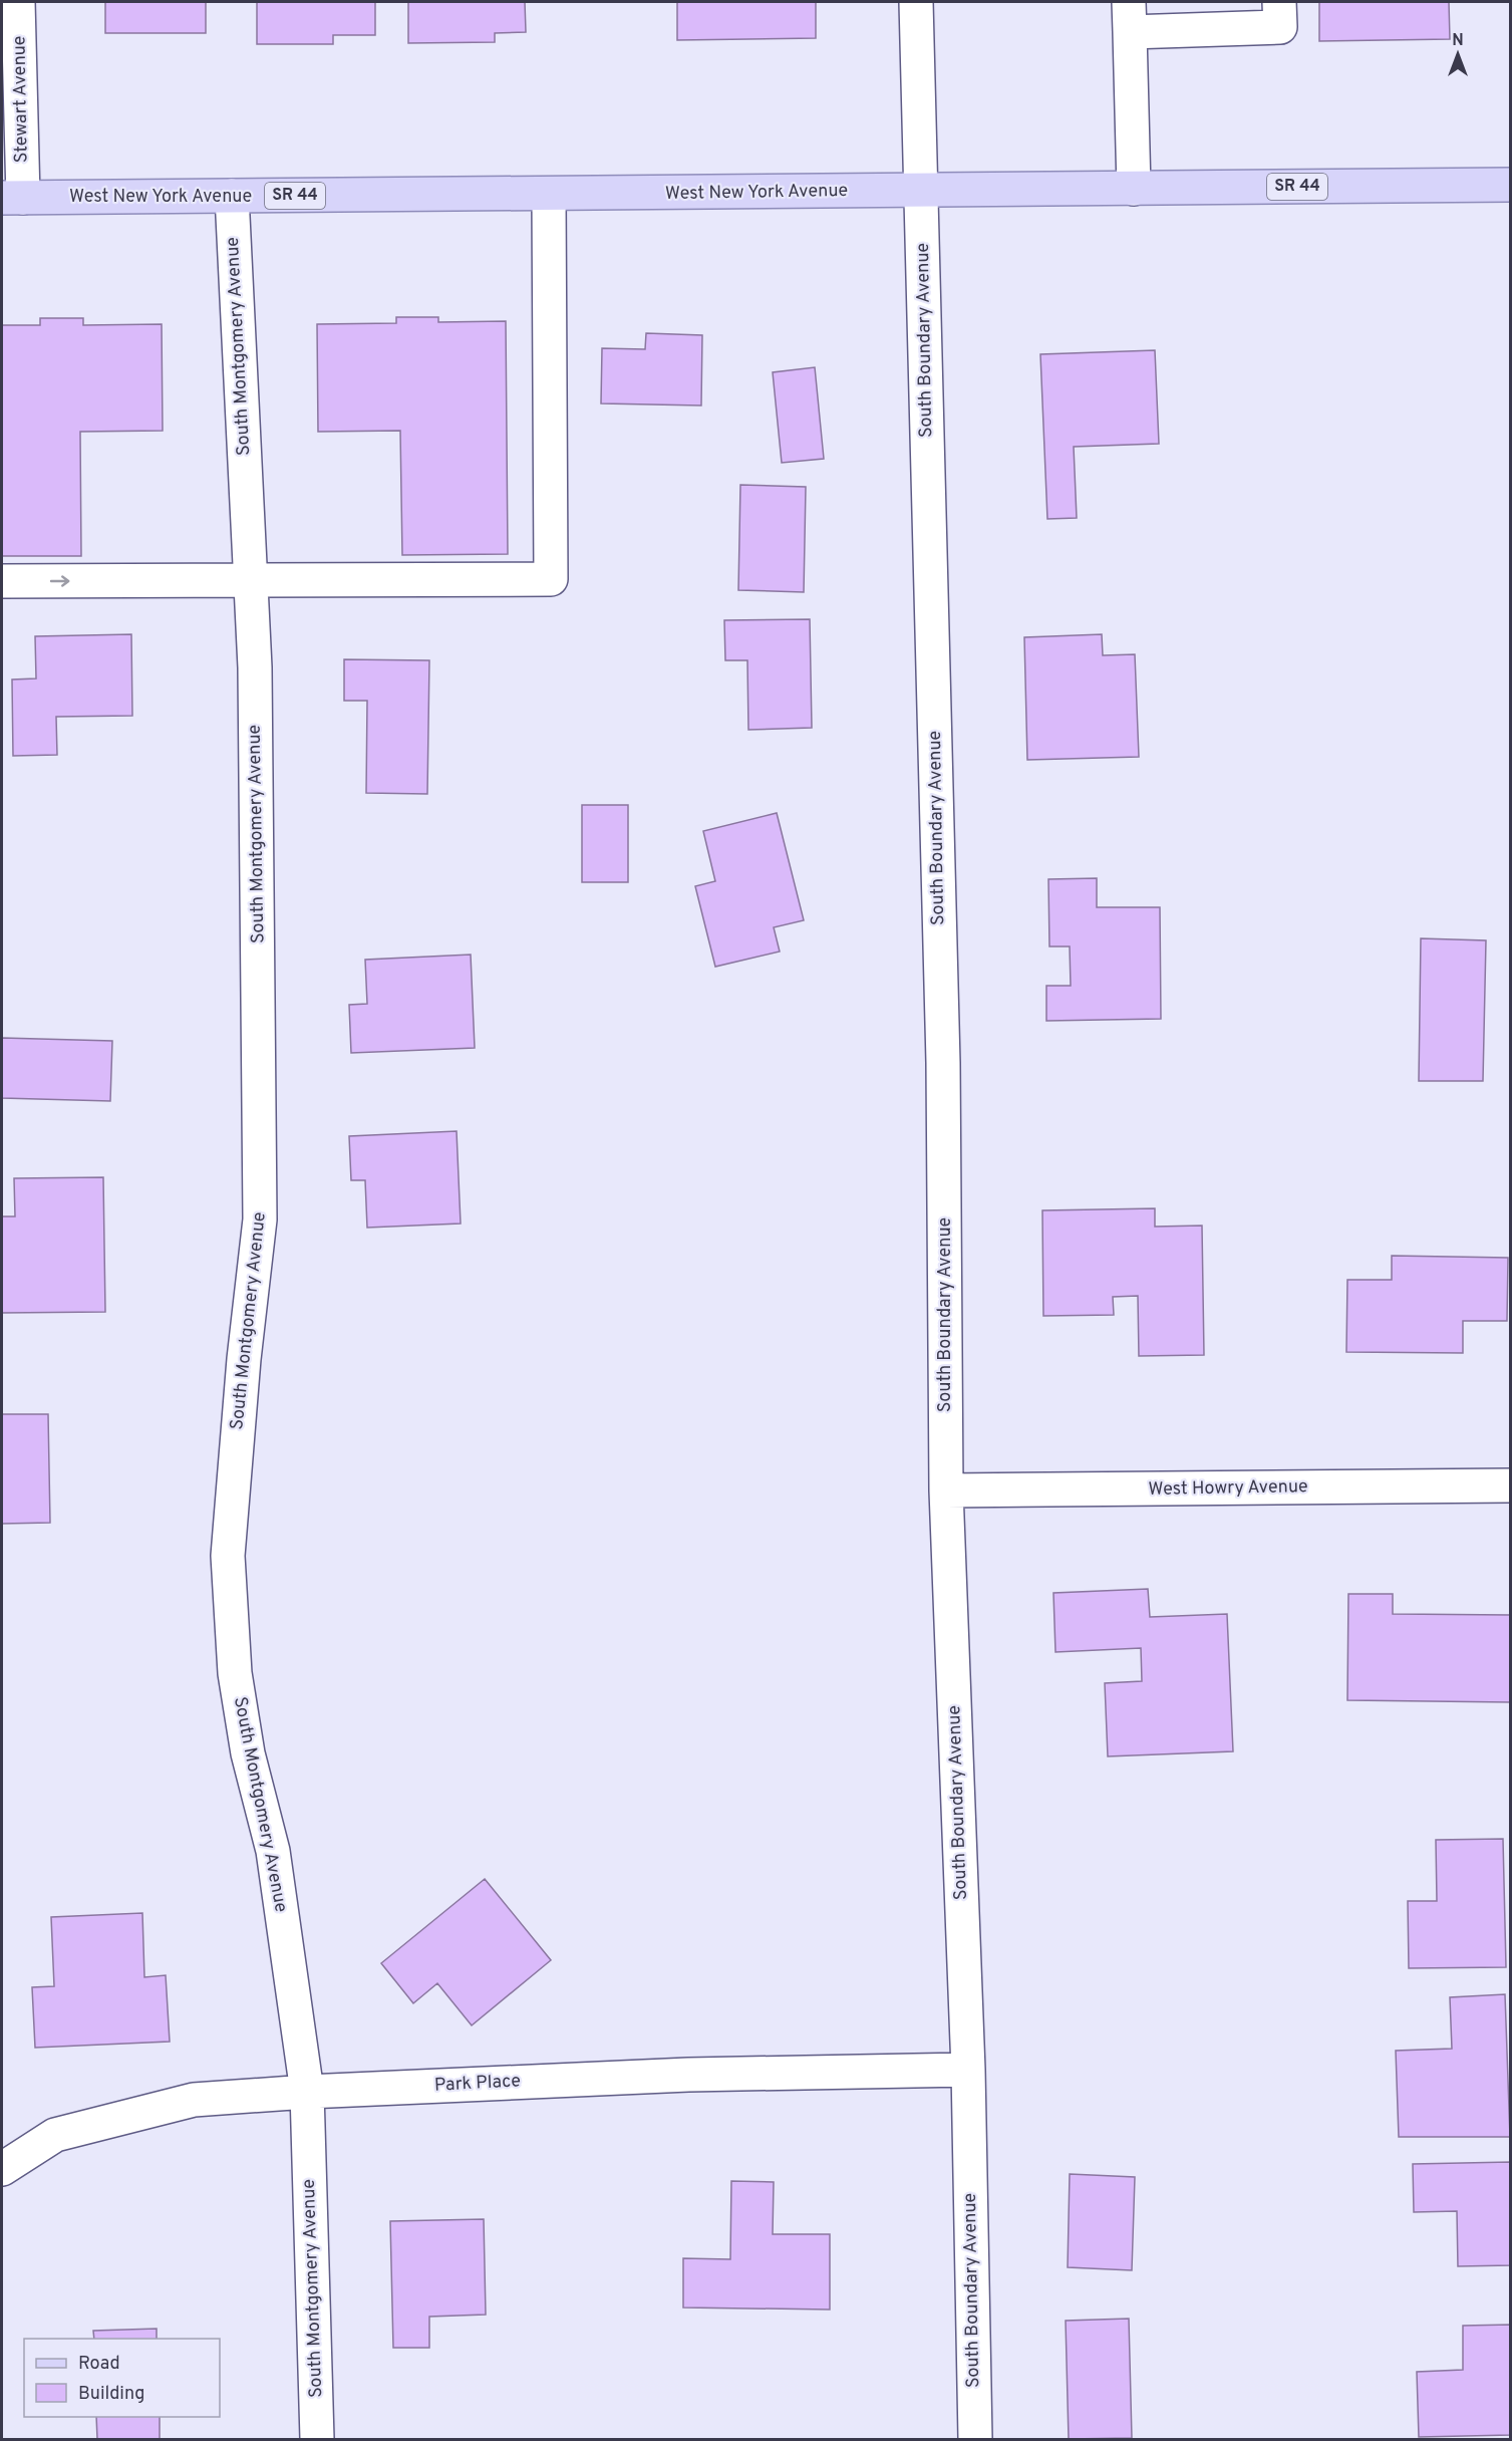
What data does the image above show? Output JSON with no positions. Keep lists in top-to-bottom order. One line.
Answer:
{"streets":{"main road":["SR 44","West New York Avenue"],"street":["Stewart Avenue","South Boundary Avenue","South Montgomery Avenue","West Howry Avenue","Park Place"]},"crossings":[["Stewart Avenue","West New York Avenue"],["West New York Avenue","South Boundary Avenue"],["West New York Avenue","South Montgomery Avenue"],["South Boundary Avenue","West Howry Avenue"],["South Boundary Avenue","Park Place"],["South Montgomery Avenue","Park Place"]],"legend":["Road","Building"],"north":"top"}
